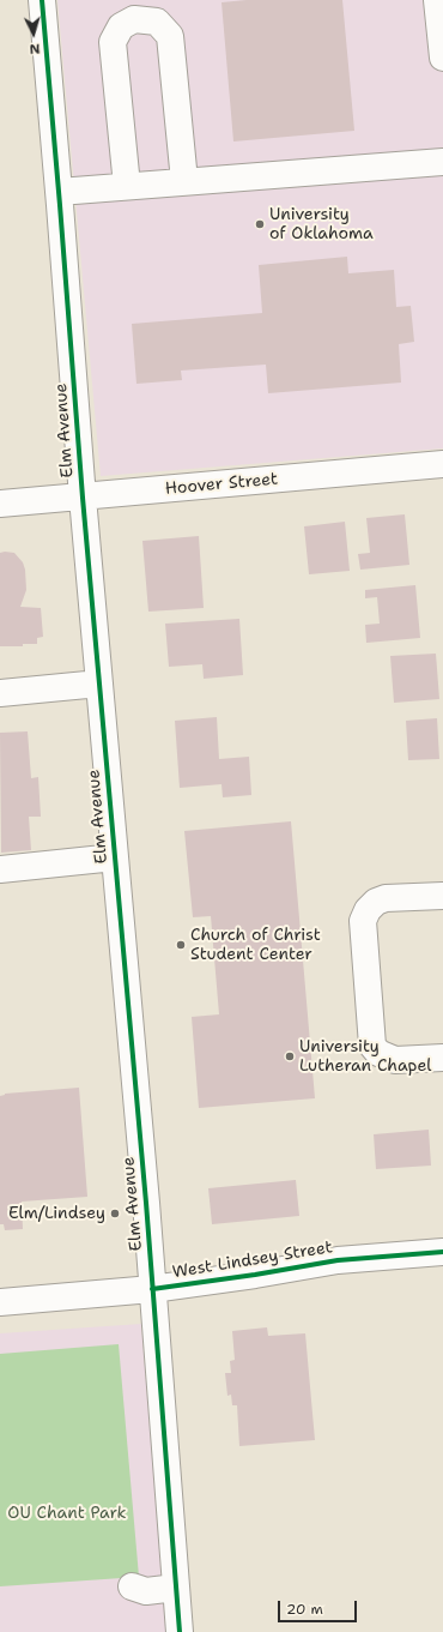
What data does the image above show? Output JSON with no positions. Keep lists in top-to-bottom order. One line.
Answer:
{"streets":{"street":["Elm Avenue","Hoover Street","West Lindsey Street"]},"crossings":[["Elm Avenue","Hoover Street"],["Elm Avenue","West Lindsey Street"]],"parks":["OU Chant Park"],"places":["University of Oklahoma","Church of Christ Student Center","University Lutheran Chapel","Elm/Lindsey"],"scale_bar":"20 m","north":"bottom"}
